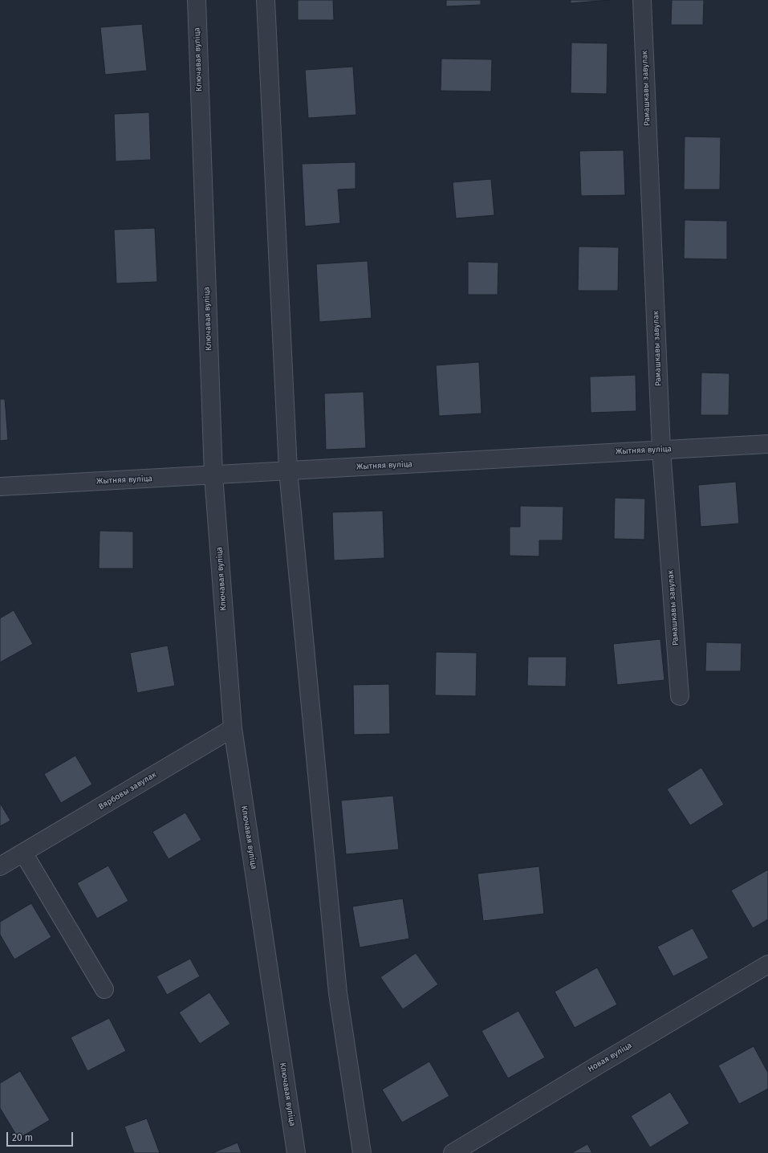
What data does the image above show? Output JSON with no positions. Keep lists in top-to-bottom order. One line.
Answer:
{"streets":{"street":["Ключавая вуліца","Рамашкавы завулак","Жытняя вуліца","Вярбовы завулак","Новая вуліца"]},"crossings":[["Ключавая вуліца","Жытняя вуліца"],["Ключавая вуліца","Вярбовы завулак"],["Рамашкавы завулак","Жытняя вуліца"]],"scale_bar":"20 m"}
